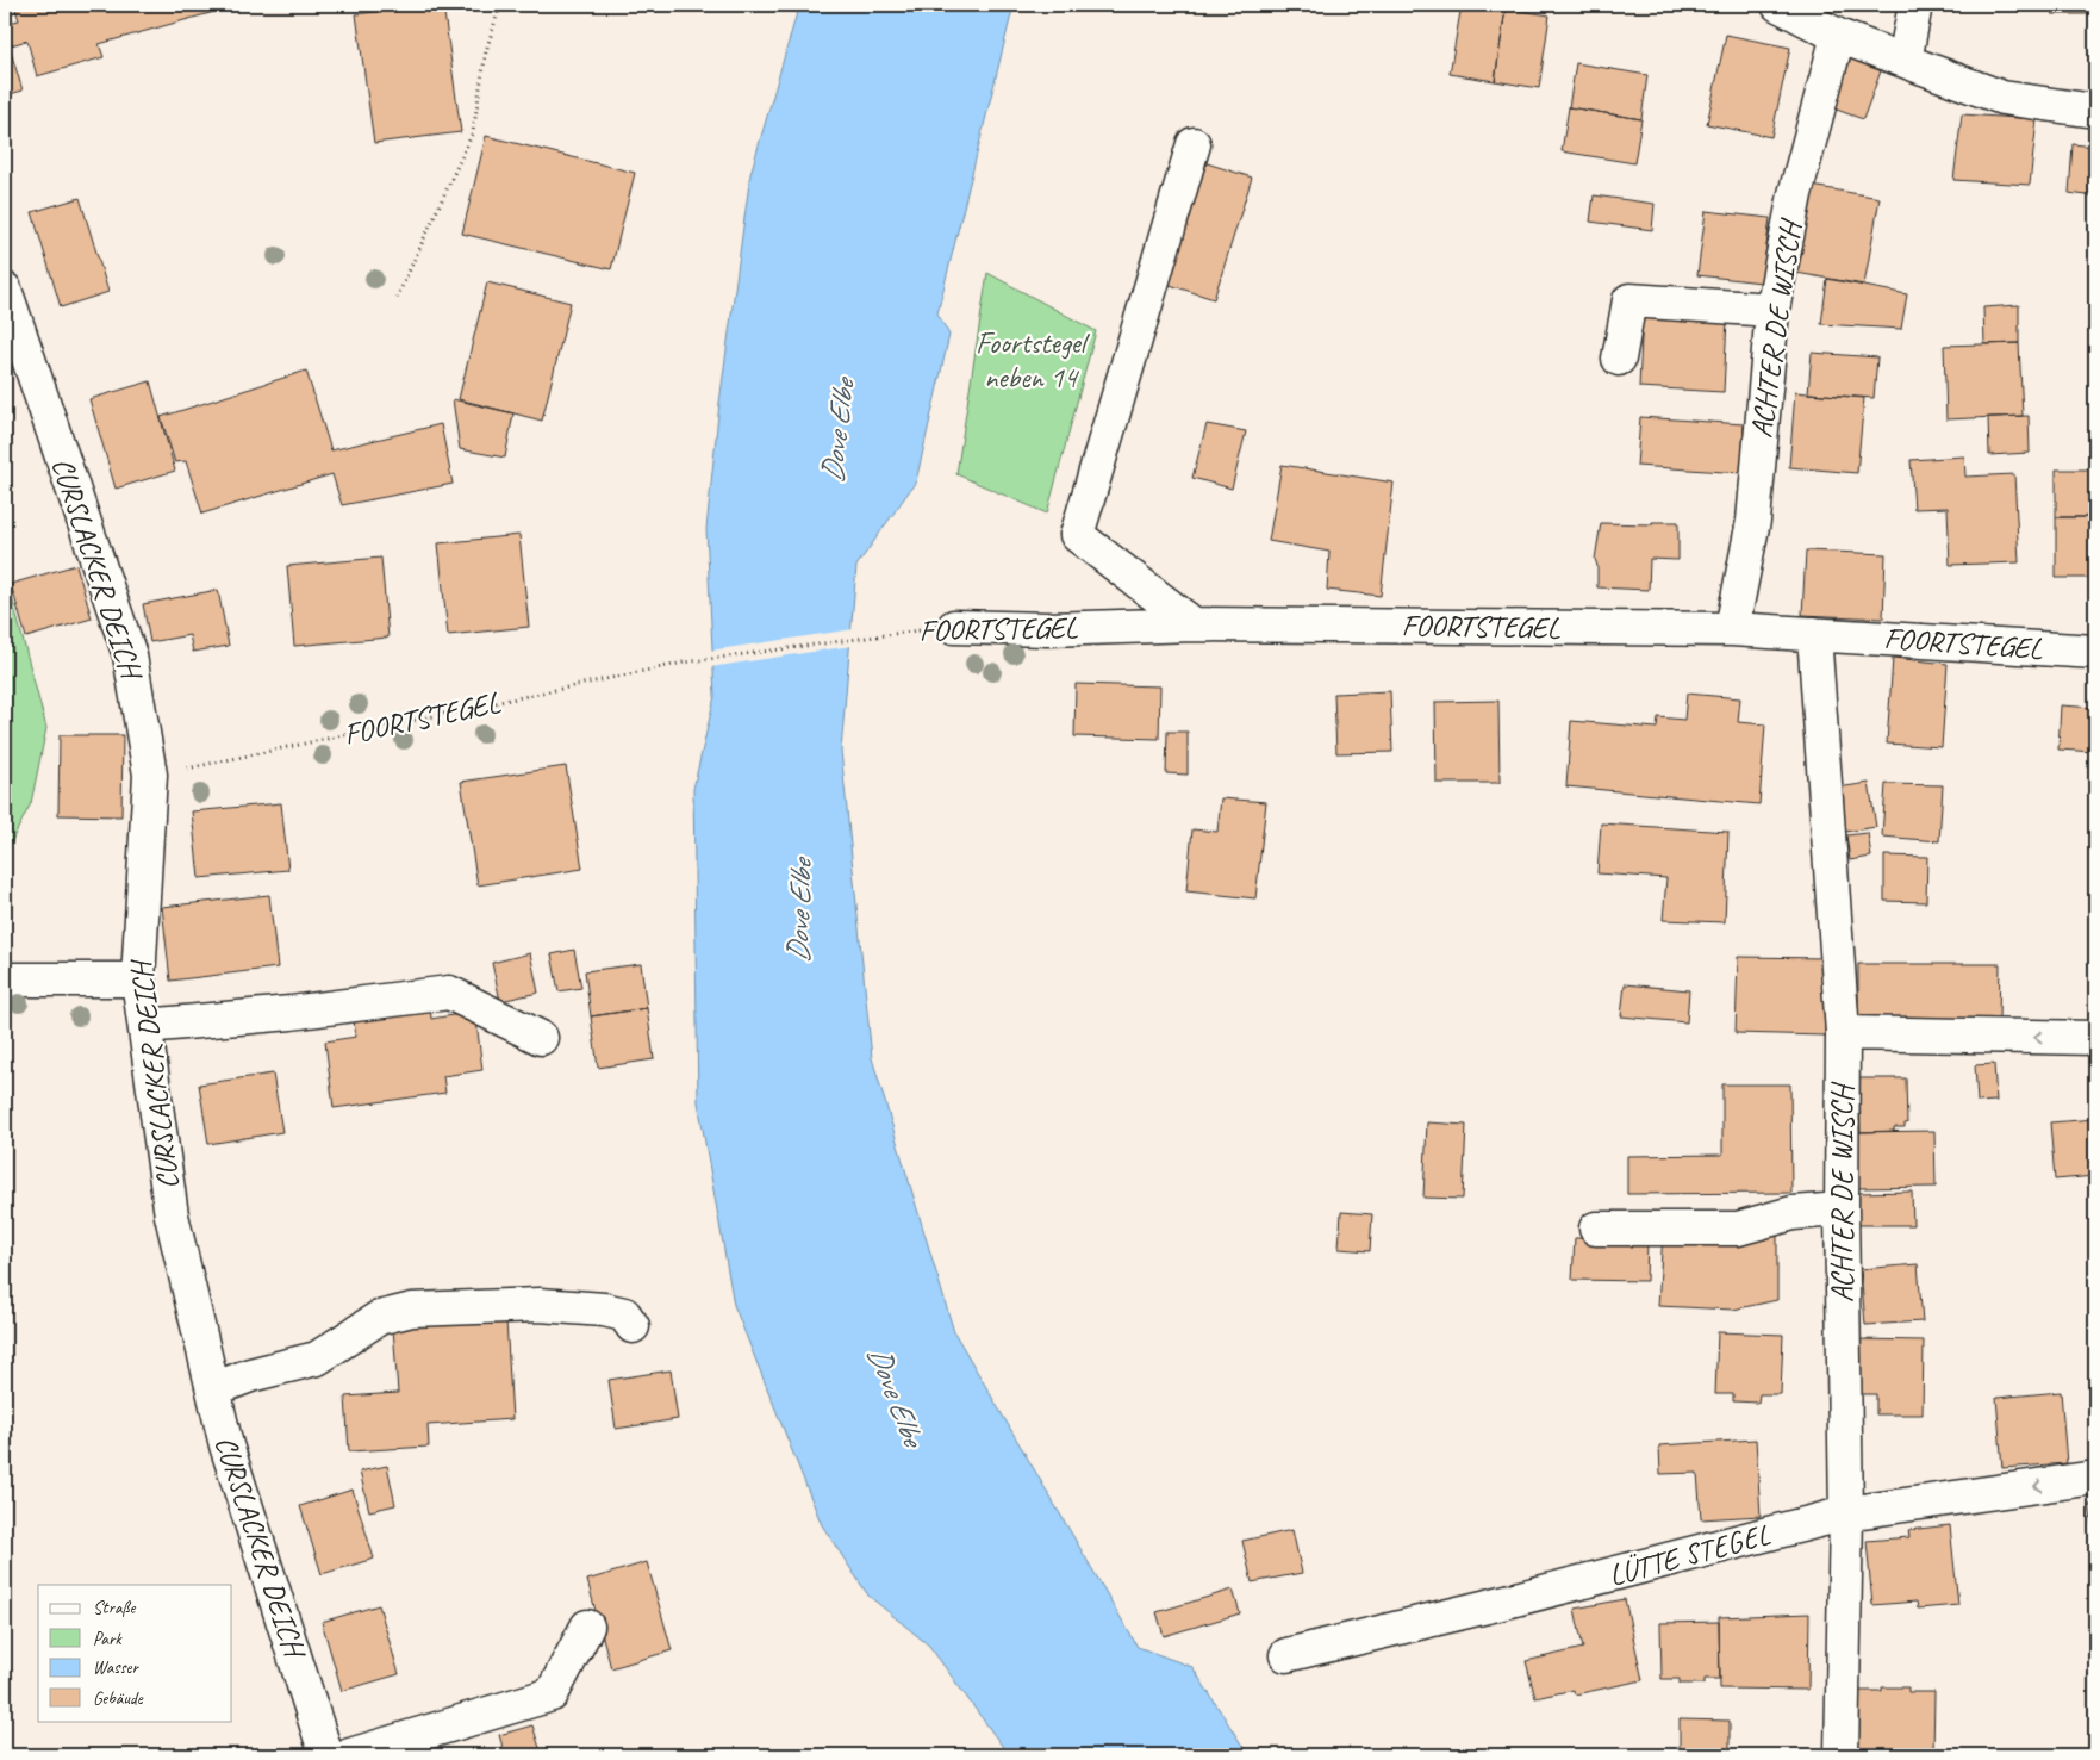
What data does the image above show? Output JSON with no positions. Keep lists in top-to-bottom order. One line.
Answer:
{"streets":{"street":["ACHTER DE WISCH","CURSLACKER DEICH","FOORTSTEGEL","LÜTTE STEGEL"]},"crossings":[["ACHTER DE WISCH","FOORTSTEGEL"],["ACHTER DE WISCH","LÜTTE STEGEL"],["CURSLACKER DEICH","FOORTSTEGEL"]],"water":["Dove Elbe"],"parks":["Foortstegel neben 14"],"legend":["Straße","Park","Wasser","Gebäude"]}
